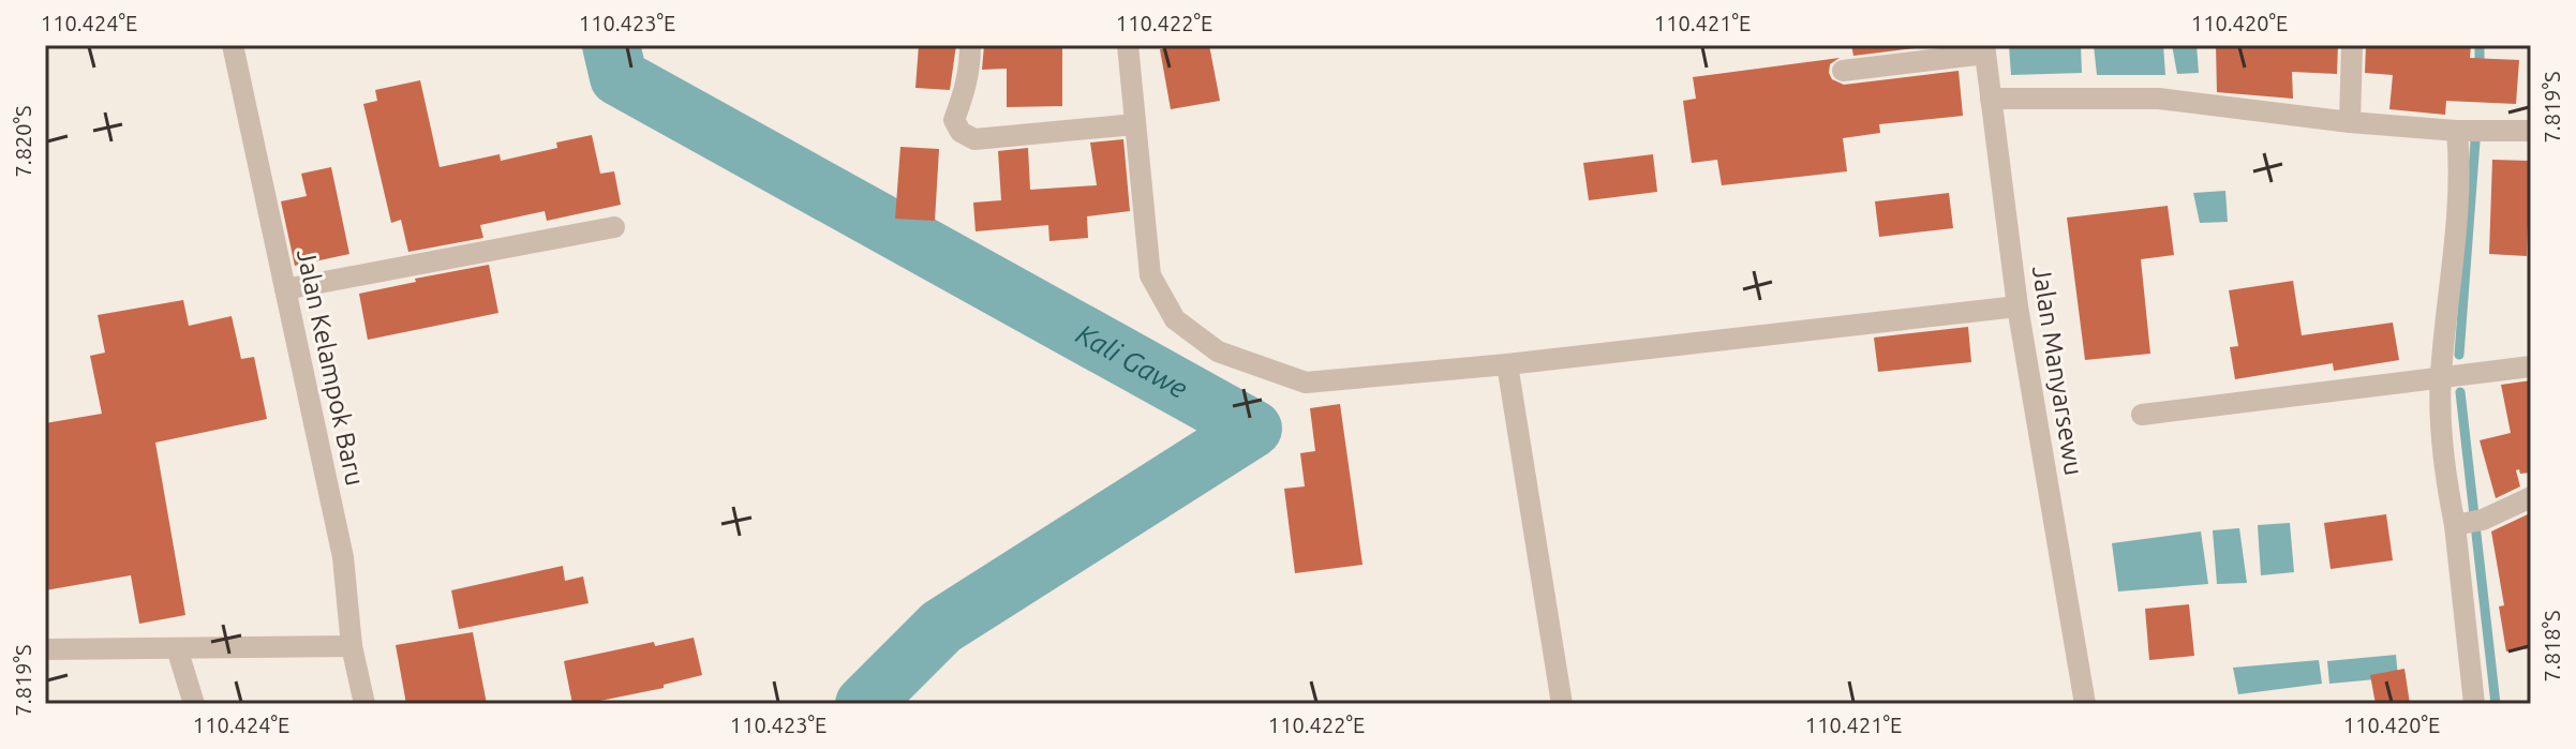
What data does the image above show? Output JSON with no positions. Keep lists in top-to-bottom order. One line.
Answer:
{"streets":{"street":["Jalan Kelampok Baru","Jalan Manyarsewu"]},"water":["Kali Gawe"],"coordinates":["110.424°E","110.423°E","110.422°E","110.421°E","110.420°E","7.819°S","7.820°S","7.818°S"]}
